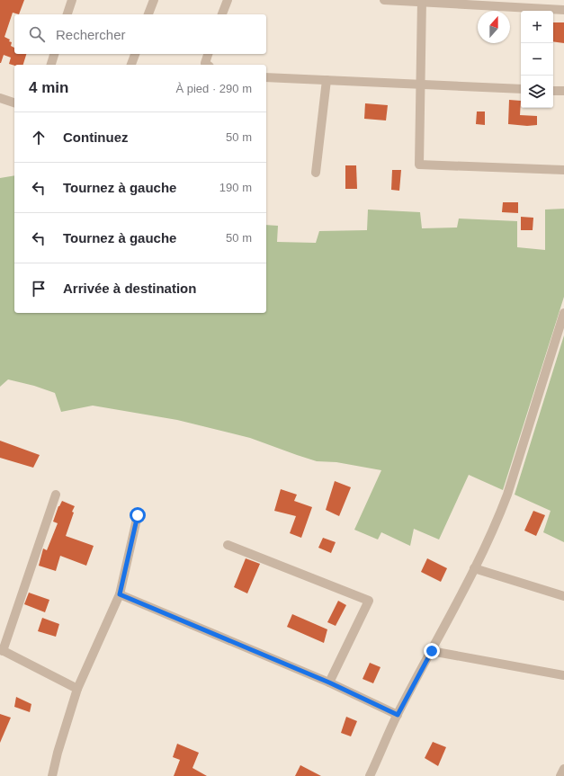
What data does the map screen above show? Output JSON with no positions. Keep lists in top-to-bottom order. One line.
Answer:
{"north":"top","page":{"map_buttons":["+","−"],"search":"Rechercher","heading":["4 min","À pied · 290 m"],"list":[["Continuez","50 m"],["Tournez à gauche","190 m"],["Tournez à gauche","50 m"],"Arrivée à destination"]}}
